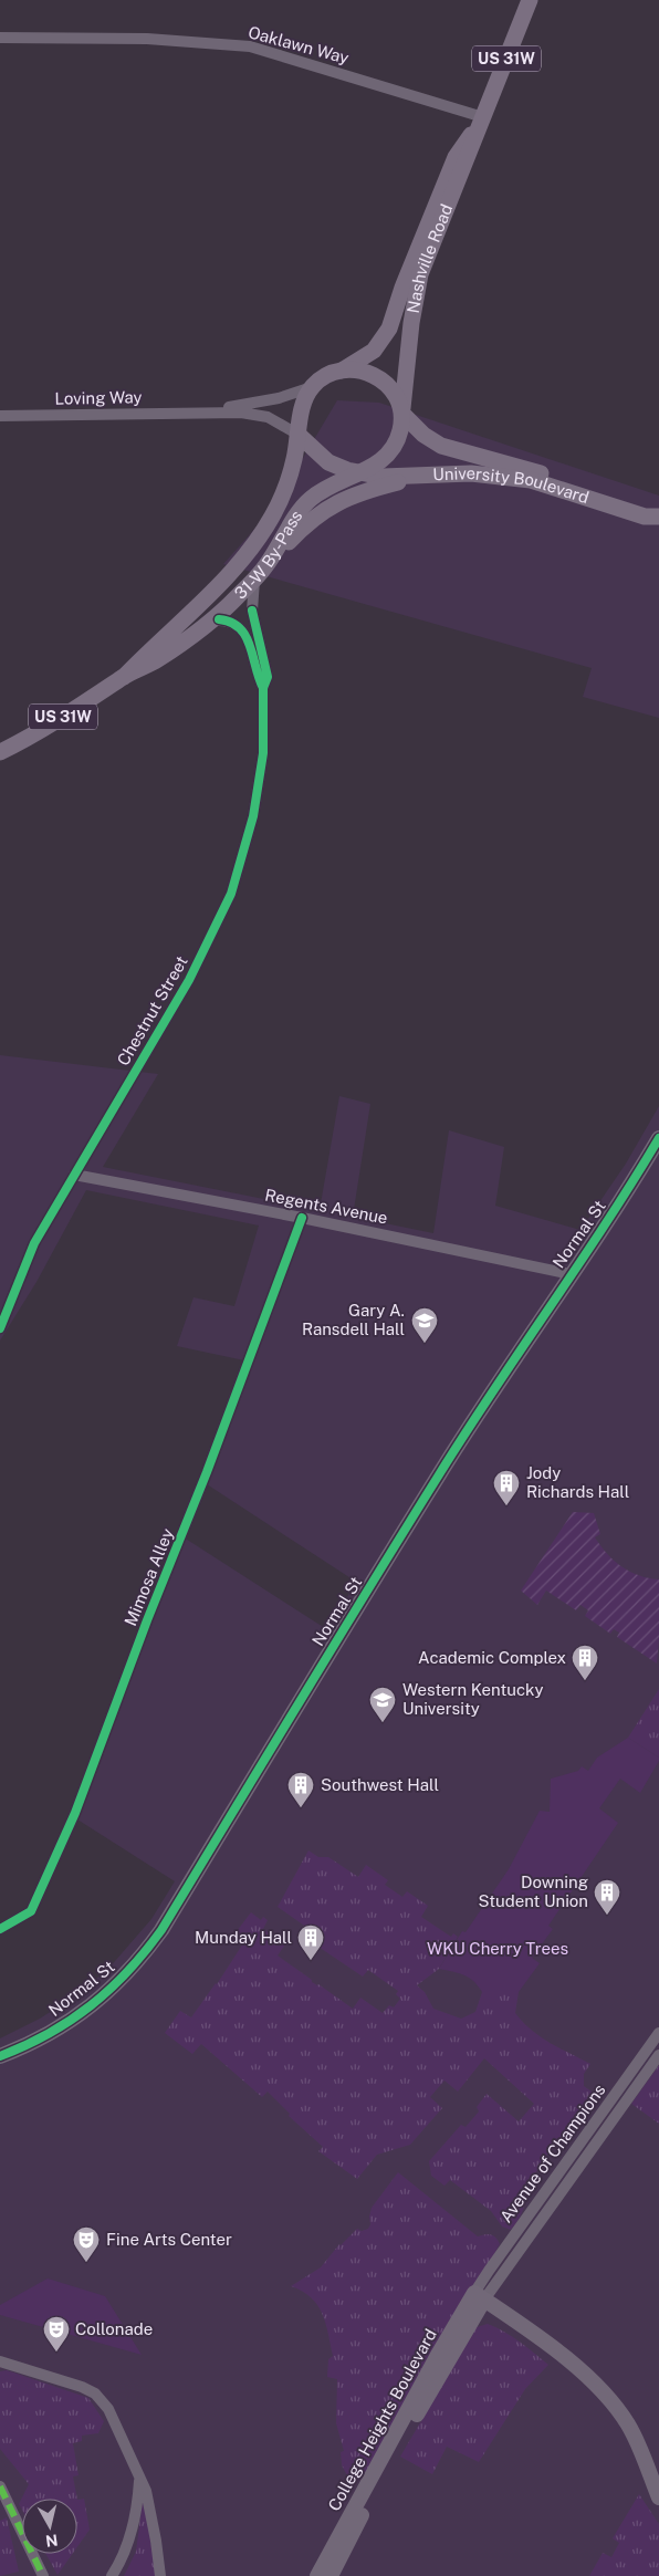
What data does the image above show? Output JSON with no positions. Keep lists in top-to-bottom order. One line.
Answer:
{"streets":{"main road":["US 31W","Nashville Road","University Boulevard","31-W By-Pass"],"street":["Oaklawn Way","Loving Way","Chestnut Street","Regents Avenue","Normal St","Mimosa Alley","Avenue of Champions","College Heights Boulevard"]},"crossings":[["Oaklawn Way","Nashville Road"],["Nashville Road","Loving Way"],["Nashville Road","University Boulevard"],["Nashville Road","31-W By-Pass"],["Loving Way","University Boulevard"],["Loving Way","31-W By-Pass"],["University Boulevard","31-W By-Pass"],["31-W By-Pass","Chestnut Street"],["Chestnut Street","Regents Avenue"],["Regents Avenue","Normal St"],["Regents Avenue","Mimosa Alley"],["Avenue of Champions","College Heights Boulevard"]],"parks":["WKU Cherry Trees"],"places":{"school or university":["Gary A. Ransdell Hall","Western Kentucky University"],"building":["Jody Richards Hall","Academic Complex","Southwest Hall","Downing Student Union","Munday Hall"],"theatre":["Fine Arts Center","Collonade"]},"north":"bottom"}
